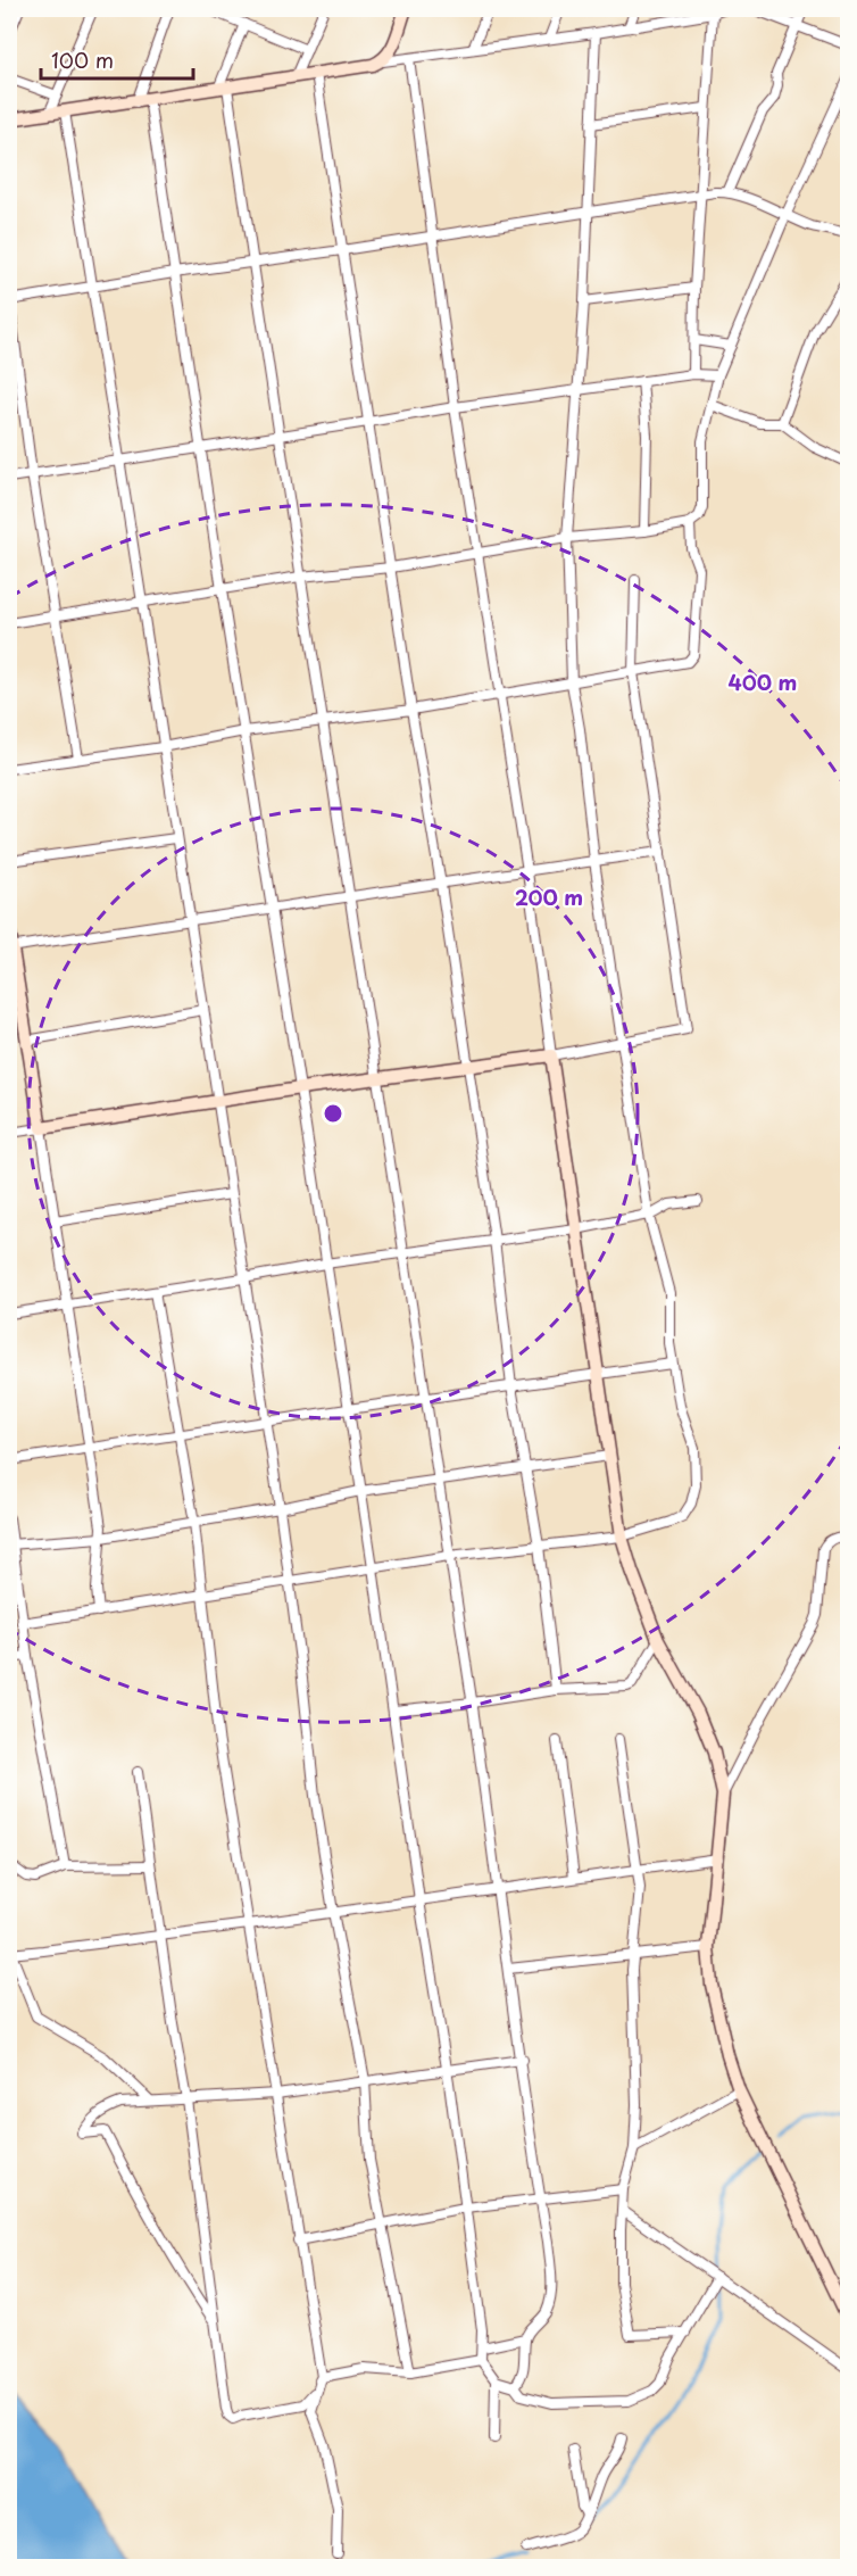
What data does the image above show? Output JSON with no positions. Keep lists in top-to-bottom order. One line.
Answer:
{"scale_bar":"100 m","rings":["400 m","200 m"]}
